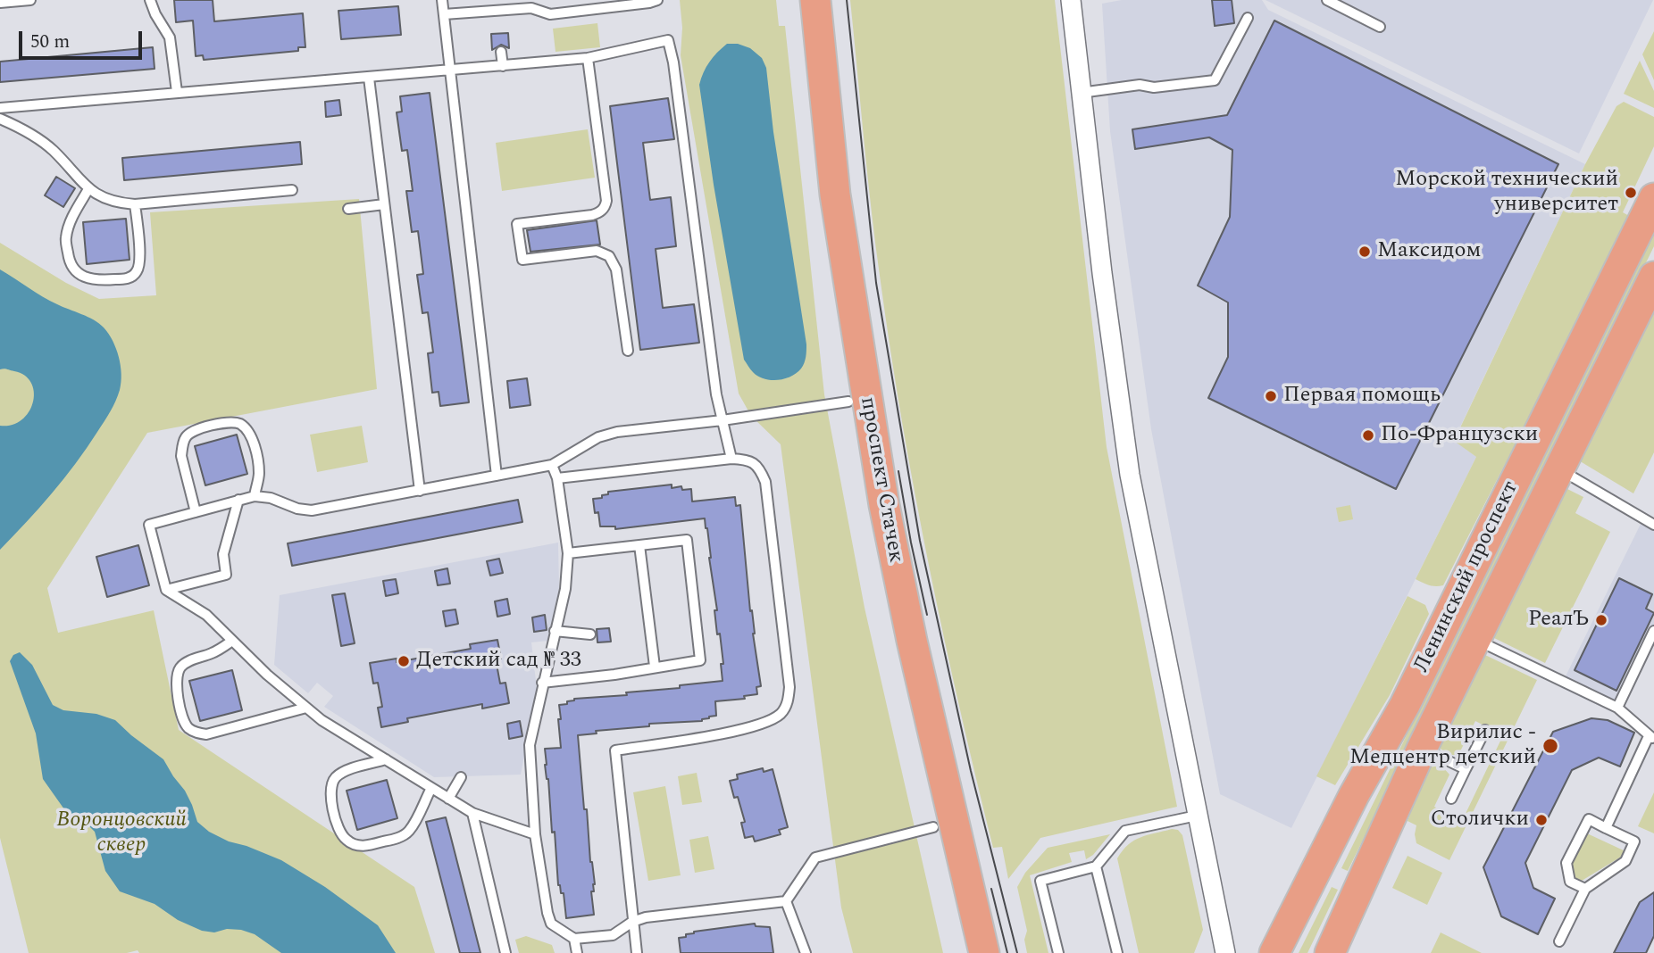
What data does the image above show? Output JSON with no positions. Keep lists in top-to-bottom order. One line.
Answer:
{"streets":{"main road":["проспект Стачек","Ленинский проспект"]},"parks":["Воронцовский сквер"],"places":["Морской технический университет","Максидом","Первая помощь","По-Французски","РеалЪ","Детский сад № 33","Вирилис - Медцентр детский","Столички"],"scale_bar":"50 m"}
